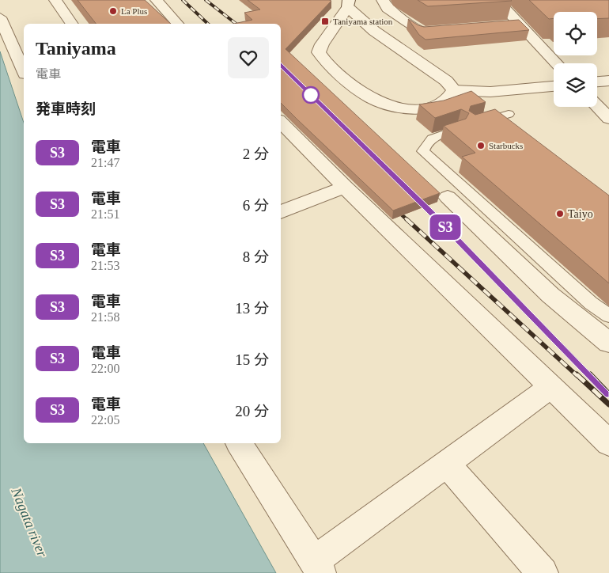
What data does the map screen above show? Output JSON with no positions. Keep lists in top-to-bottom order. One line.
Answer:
{"water":["Nagata river"],"places":{"other":["La Plus","Starbucks","Taiyo"],"transit":["Taniyama station"]},"page":{"on_map":"S3","heading":[["Taniyama","電車"],"発車時刻"],"list":[{"mark":"S3","name":"電車","note":"21:47","value":"2 分"},{"mark":"S3","name":"電車","note":"21:51","value":"6 分"},{"mark":"S3","name":"電車","note":"21:53","value":"8 分"},{"mark":"S3","name":"電車","note":"21:58","value":"13 分"},{"mark":"S3","name":"電車","note":"22:00","value":"15 分"},{"mark":"S3","name":"電車","note":"22:05","value":"20 分"}]}}
